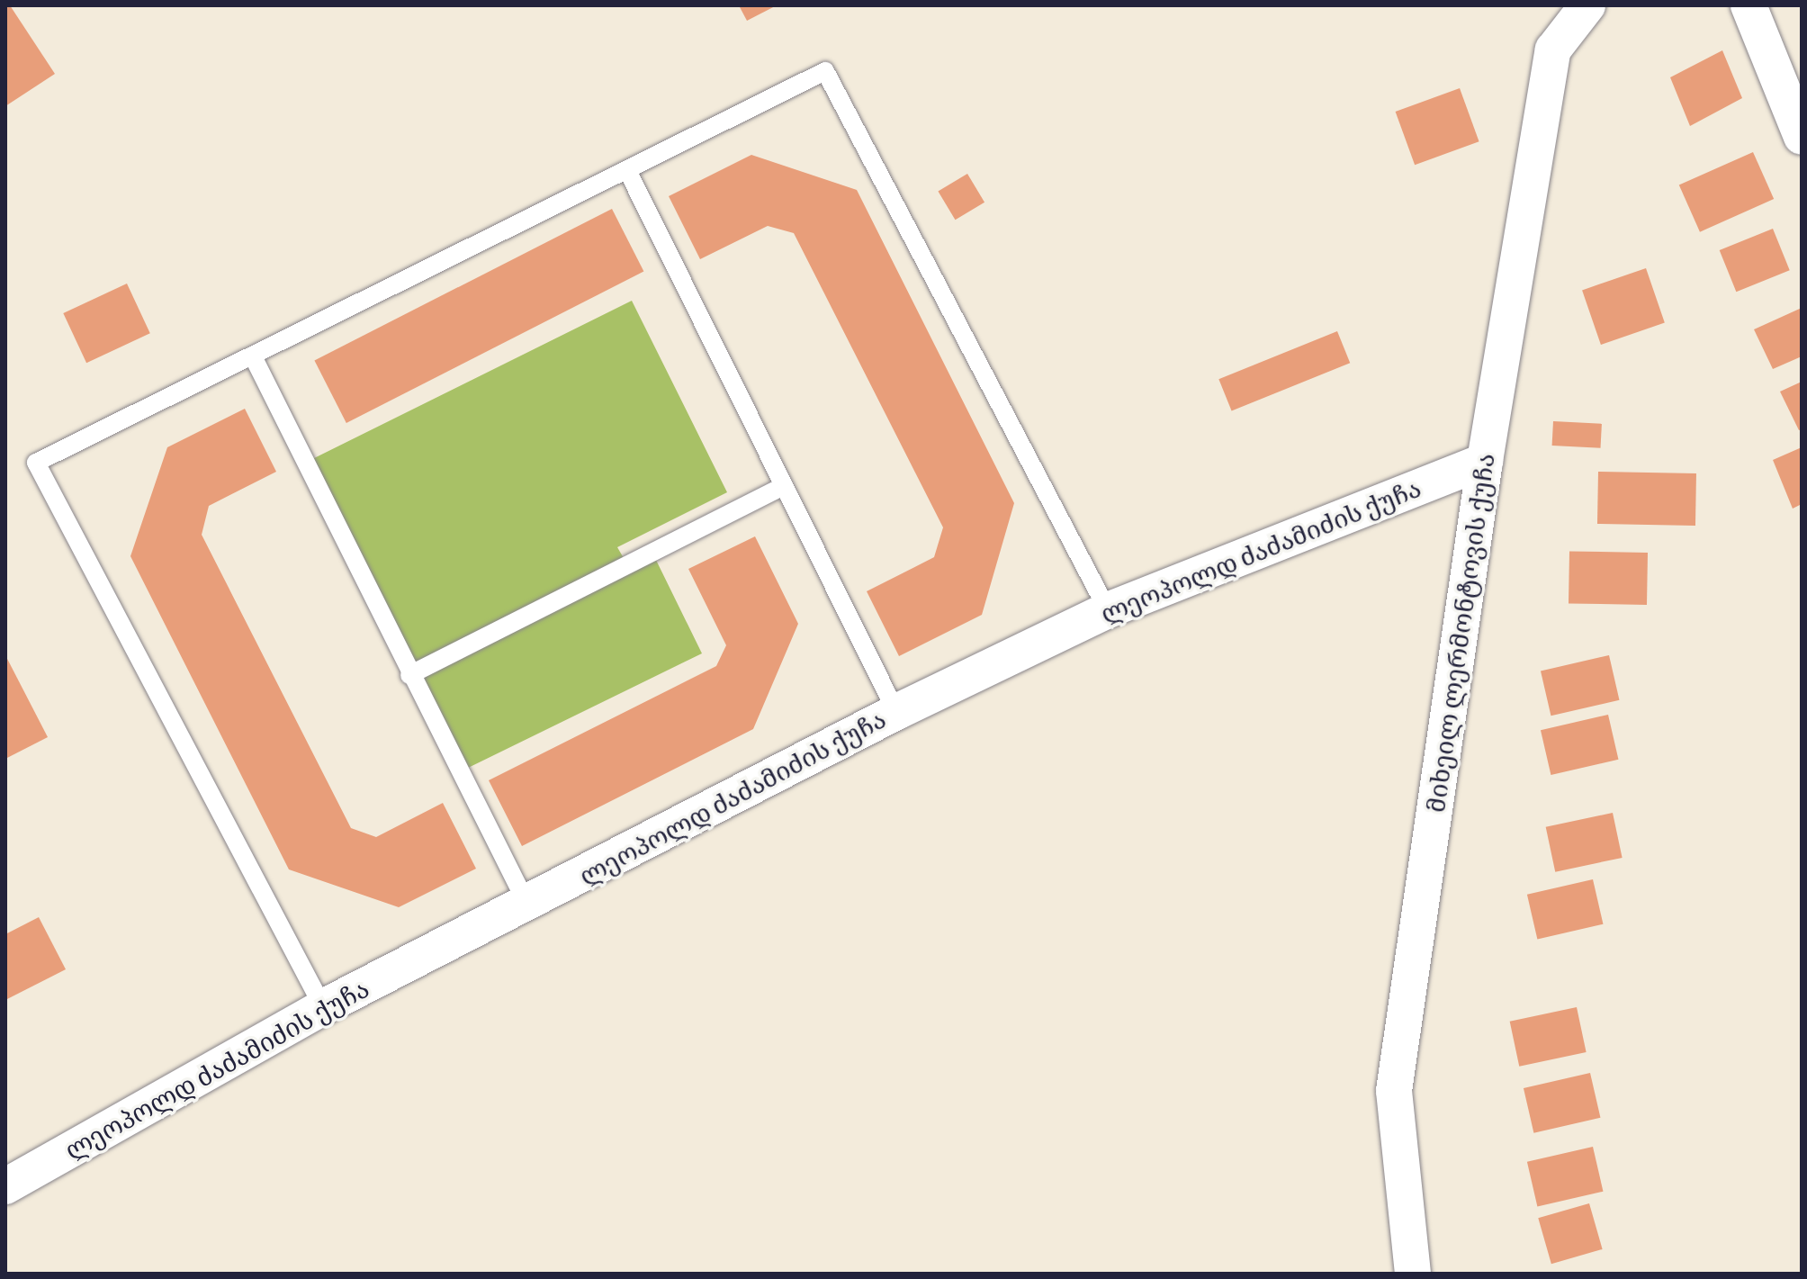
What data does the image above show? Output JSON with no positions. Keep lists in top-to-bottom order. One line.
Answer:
{"streets":{"street":["ლეოპოლდ ძაძამიძის ქუჩა","მიხეილ ლერმონტოვის ქუჩა"]},"crossings":[["ლეოპოლდ ძაძამიძის ქუჩა","მიხეილ ლერმონტოვის ქუჩა"]]}
